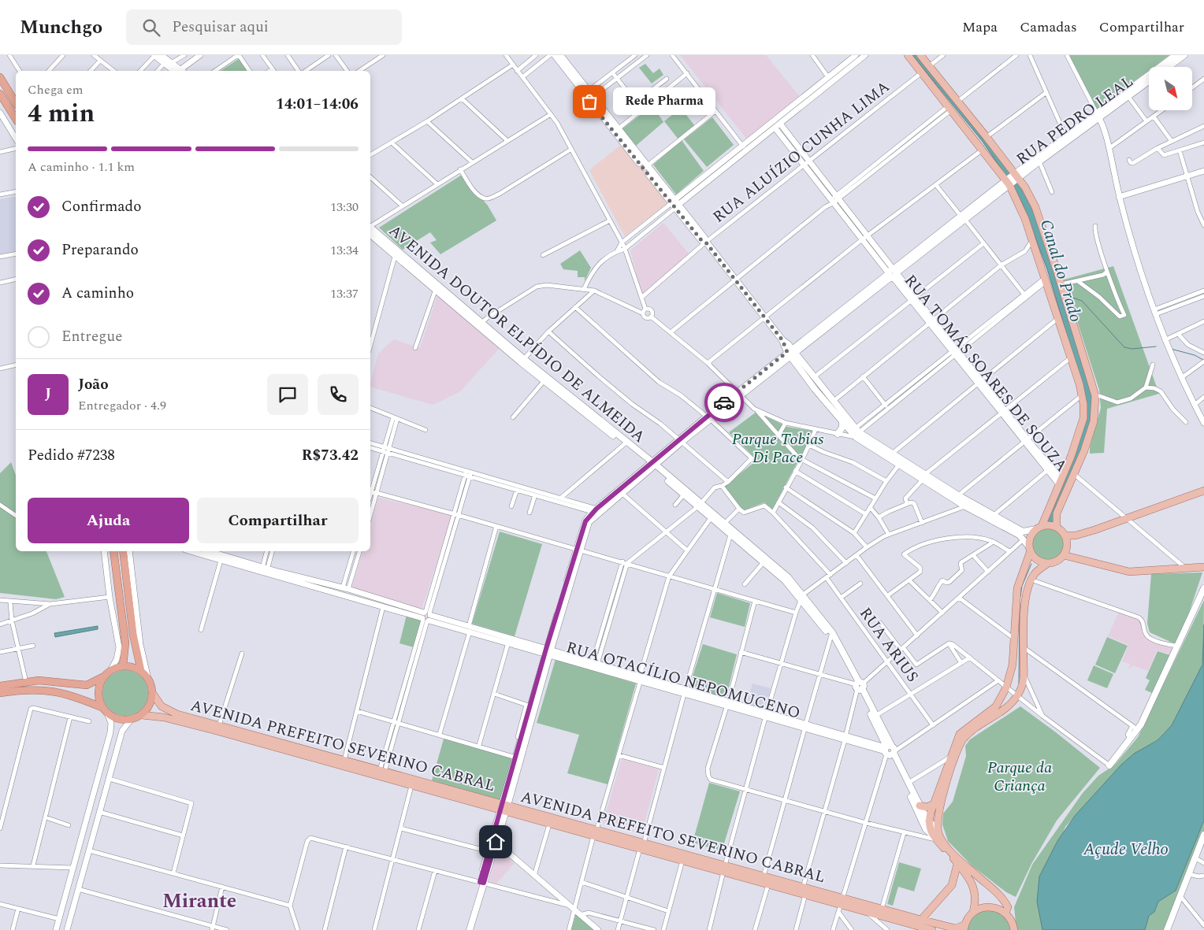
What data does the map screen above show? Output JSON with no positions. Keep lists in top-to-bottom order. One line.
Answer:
{"streets":{"main road":["RUA PEDRO LEAL","AVENIDA DOUTOR ELPÍDIO DE ALMEIDA","AVENIDA PREFEITO SEVERINO CABRAL"],"street":["RUA ALUÍZIO CUNHA LIMA","RUA TOMÁS SOARES DE SOUZA","RUA ARIUS","RUA OTACÍLIO NEPOMUCENO"]},"crossings":[["RUA PEDRO LEAL","RUA TOMÁS SOARES DE SOUZA"],["RUA ALUÍZIO CUNHA LIMA","RUA TOMÁS SOARES DE SOUZA"],["AVENIDA DOUTOR ELPÍDIO DE ALMEIDA","RUA OTACÍLIO NEPOMUCENO"]],"districts":["Mirante"],"water":["Canal do Prado","Açude Velho"],"parks":["Parque Tobias Di Pace","Parque da Criança"],"places":["Rede Pharma"],"north":"bottom right","page":{"header":"Munchgo","search":"Pesquisar aqui","nav":["Mapa","Camadas","Compartilhar"],"heading":["4 min","Chega em","14:01–14:06"],"panel":["João","Entregador · 4.9","Pedido #7238","R$73.42"],"bubble":"Rede Pharma","bar":"A caminho · 1.1 km","list":[["Confirmado","13:30"],["Preparando","13:34"],["A caminho","13:37"],"Entregue"],"round":"J","buttons":["Ajuda","Compartilhar"]}}
